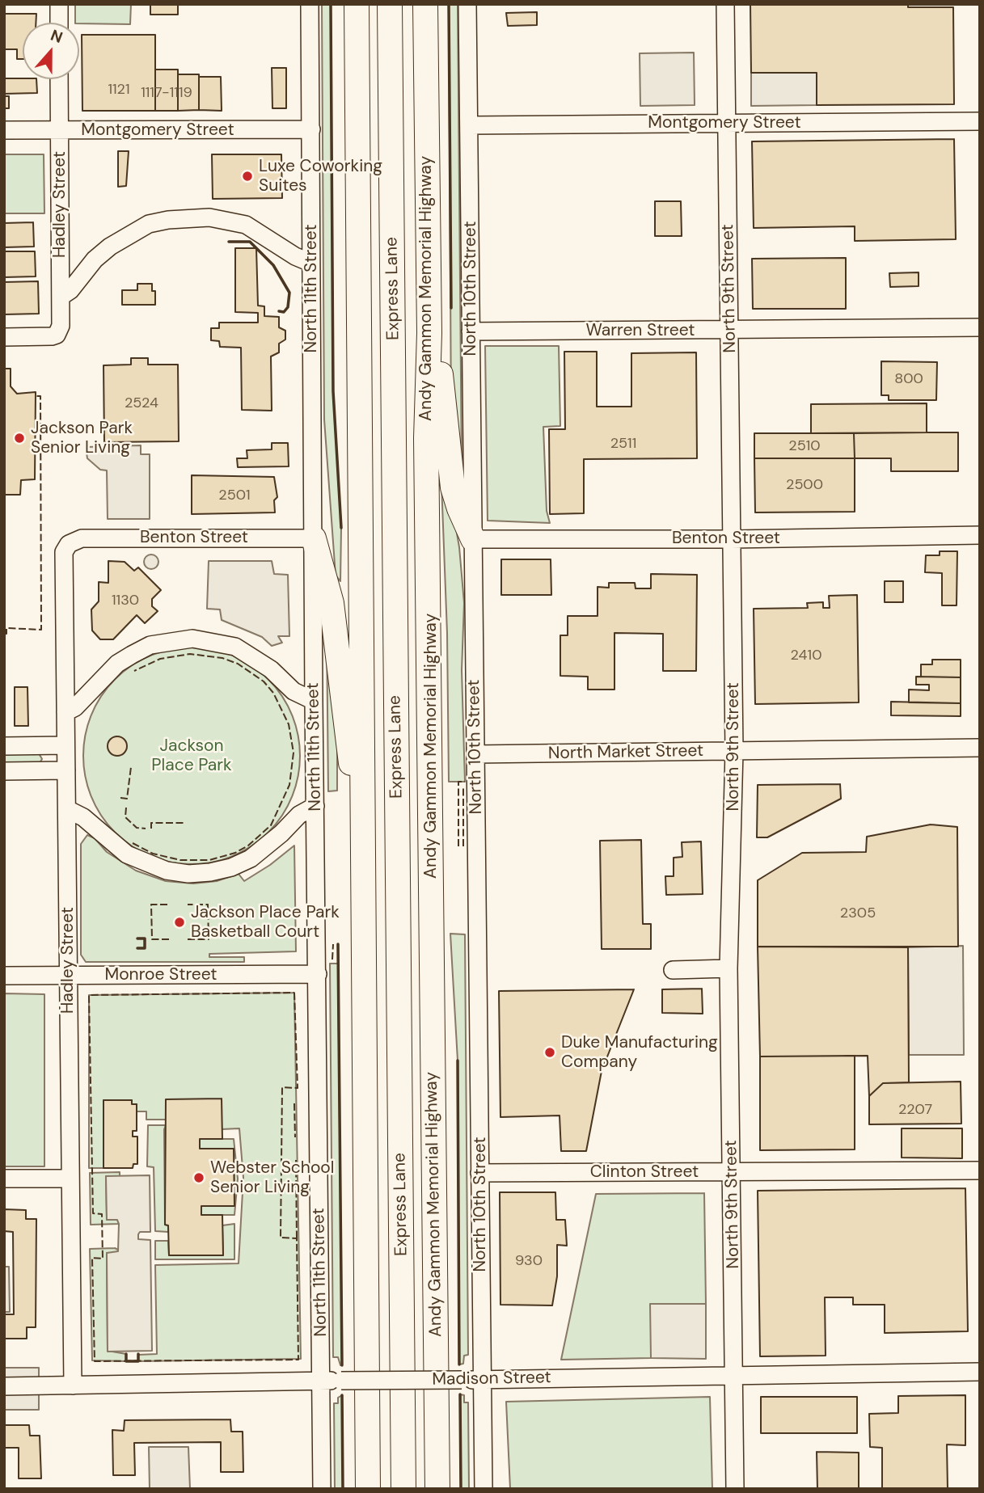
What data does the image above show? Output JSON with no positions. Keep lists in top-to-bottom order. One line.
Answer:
{"streets":{"highway":["Express Lane","Andy Gammon Memorial Highway"],"street":["Montgomery Street","Hadley Street","North 11th Street","North 10th Street","North 9th Street","Warren Street","Benton Street","North Market Street","Monroe Street","Clinton Street","Madison Street"]},"crossings":[["Montgomery Street","Hadley Street"],["Montgomery Street","North 11th Street"],["Montgomery Street","North 10th Street"],["Montgomery Street","North 9th Street"],["Hadley Street","Benton Street"],["Hadley Street","Monroe Street"],["Hadley Street","Madison Street"],["North 11th Street","Benton Street"],["North 11th Street","Monroe Street"],["North 11th Street","Madison Street"],["North 10th Street","Warren Street"],["North 10th Street","Benton Street"],["North 10th Street","North Market Street"],["North 10th Street","Clinton Street"],["North 10th Street","Madison Street"],["North 9th Street","Warren Street"],["North 9th Street","Benton Street"],["North 9th Street","North Market Street"],["North 9th Street","Clinton Street"],["North 9th Street","Madison Street"]],"parks":["Jackson Place Park"],"places":["Luxe Coworking Suites","Jackson Park Senior Living","Jackson Place Park Basketball Court","Duke Manufacturing Company","Webster School Senior Living"],"house_numbers":["1121","1117-1119","800","2524","2511","2510","2500","2501","1130","2410","2305","2207","930"],"north":"top"}
